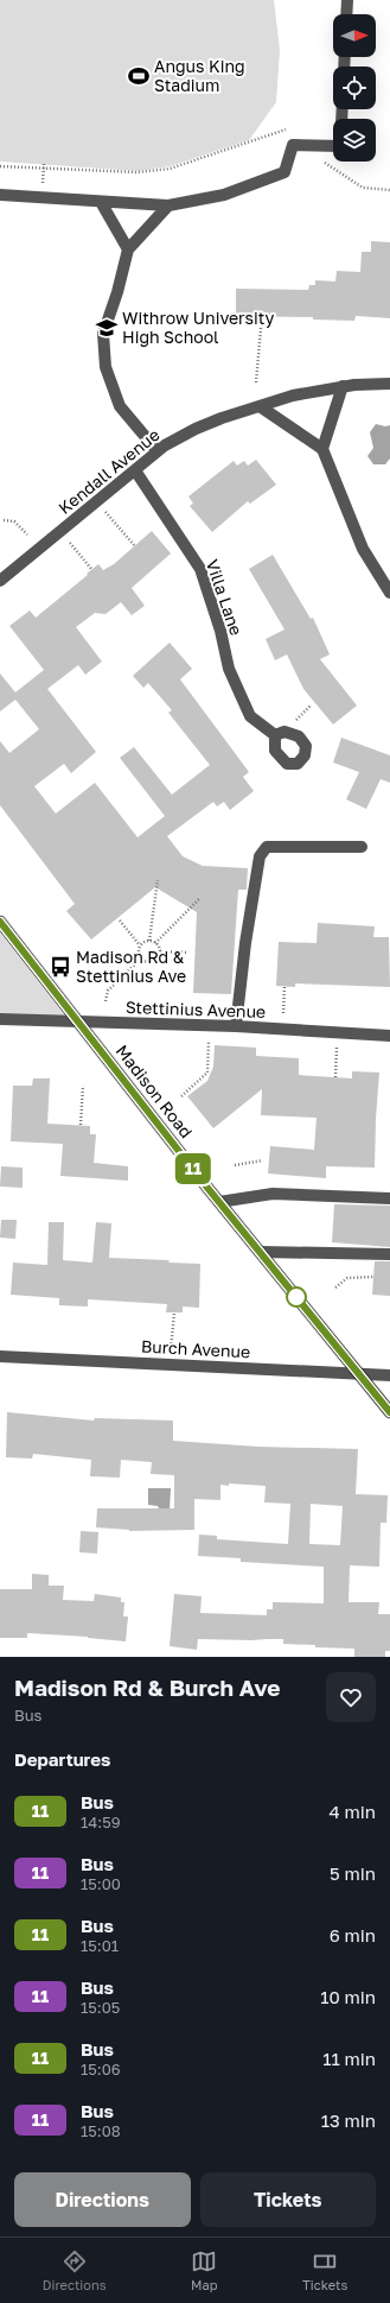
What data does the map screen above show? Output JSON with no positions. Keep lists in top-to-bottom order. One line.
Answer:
{"streets":{"main road":["Madison Road"],"street":["Kendall Avenue","Villa Lane","Stettinius Avenue","Burch Avenue"]},"crossings":[["Kendall Avenue","Villa Lane"],["Stettinius Avenue","Madison Road"],["Madison Road","Burch Avenue"]],"places":{"sports":["Angus King Stadium"],"school or university":["Withrow University High School"],"bus stop":["Madison Rd & Stettinius Ave"]},"lines":["bus line 11"],"north":"right","page":{"on_map":"11","heading":[["Madison Rd & Burch Ave","Bus"],"Departures"],"list":[{"mark":"11","name":"Bus","note":"14:59","value":"4 min"},{"mark":"11","name":"Bus","note":"15:00","value":"5 min"},{"mark":"11","name":"Bus","note":"15:01","value":"6 min"},{"mark":"11","name":"Bus","note":"15:05","value":"10 min"},{"mark":"11","name":"Bus","note":"15:06","value":"11 min"},{"mark":"11","name":"Bus","note":"15:08","value":"13 min"}],"buttons":["Directions","Tickets"],"tabs":["Directions","Map","Tickets"]}}
